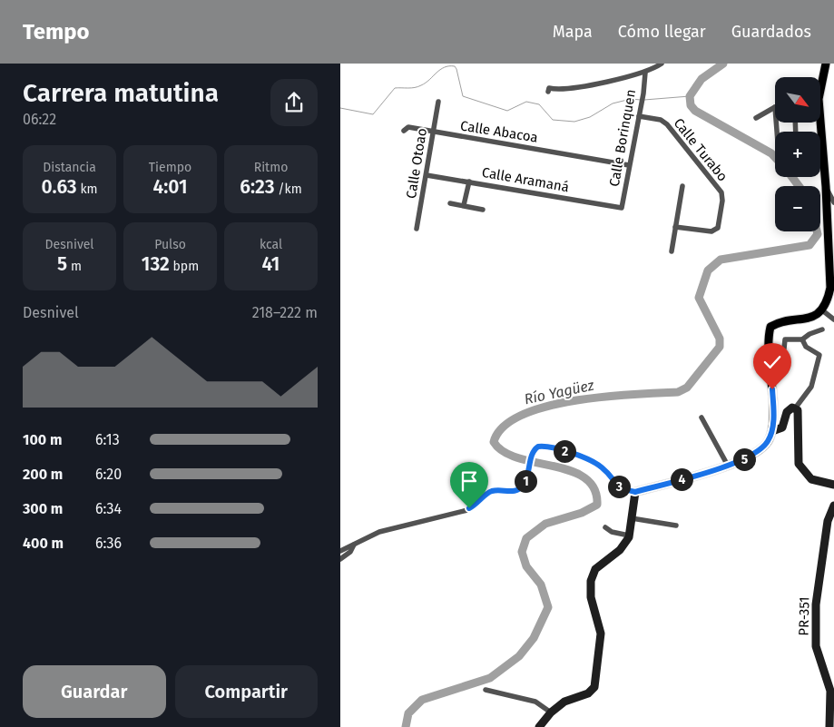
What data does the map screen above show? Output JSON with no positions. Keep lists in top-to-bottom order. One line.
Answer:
{"streets":{"street":["Calle Abacoa","Calle Borinquen","Calle Turabo","Calle Otoao","Calle Aramaná","PR-351"]},"crossings":[["Calle Abacoa","Calle Borinquen"],["Calle Abacoa","Calle Otoao"],["Calle Borinquen","Calle Turabo"],["Calle Borinquen","Calle Aramaná"],["Calle Otoao","Calle Aramaná"]],"water":["Río Yagüez"],"north":"bottom right","page":{"header":"Tempo","nav":["Mapa","Cómo llegar","Guardados"],"heading":["Carrera matutina","06:22"],"map_buttons":["+","−"],"stats":[["Distancia","0.63 km"],["Tiempo","4:01"],["Ritmo","6:23 /km"],["Desnivel","5 m"],["Pulso","132 bpm"],["kcal","41"]],"chart":["Desnivel","218–222 m"],"list":[{"name":"100 m","note":"6:13"},{"name":"200 m","note":"6:20"},{"name":"300 m","note":"6:34"},{"name":"400 m","note":"6:36"}],"pins":["2","5","4","1","3"],"buttons":["Guardar","Compartir"]}}
